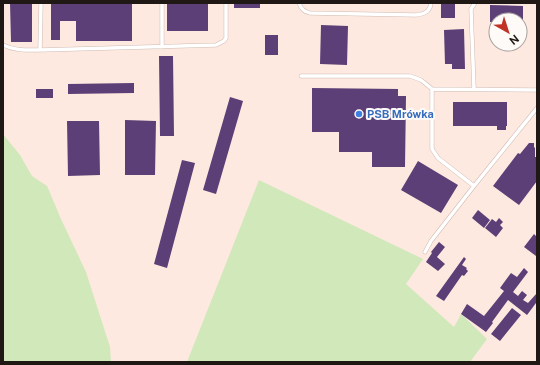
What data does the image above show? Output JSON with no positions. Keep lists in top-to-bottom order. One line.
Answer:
{"places":["PSB Mrówka"],"north":"bottom right"}
